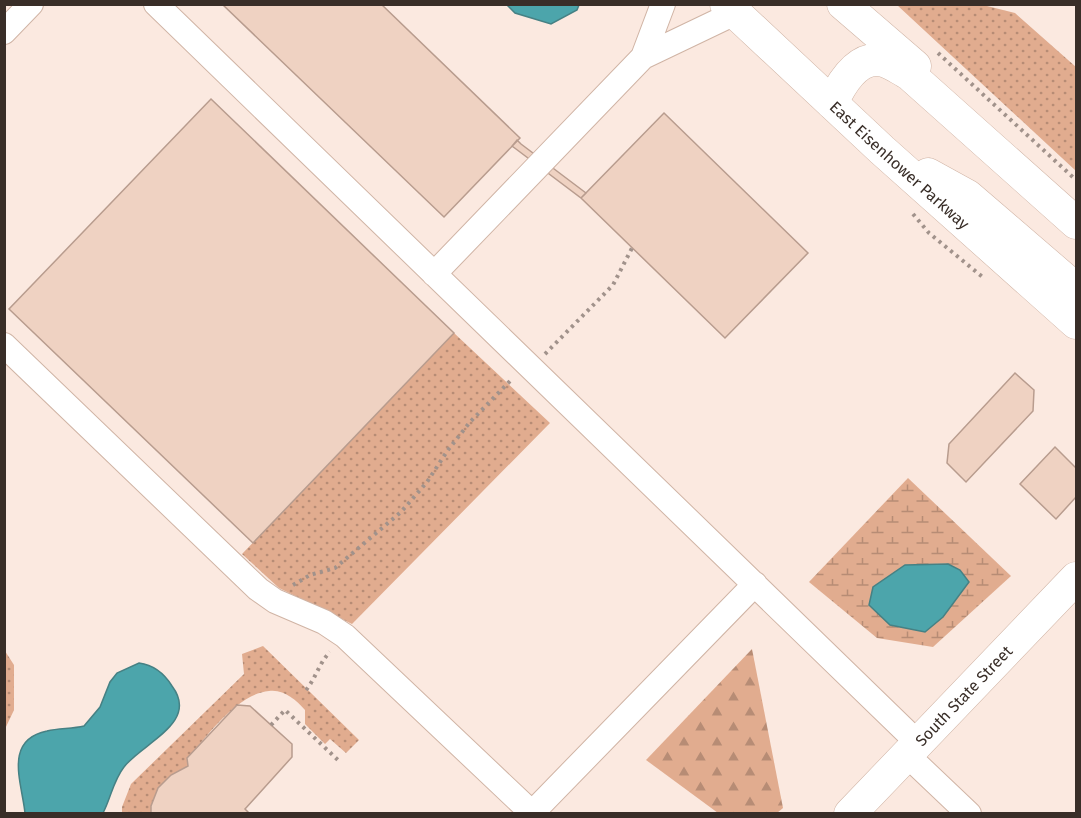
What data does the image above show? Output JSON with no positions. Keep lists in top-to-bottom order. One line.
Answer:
{"streets":{"main road":["East Eisenhower Parkway","South State Street"]}}
